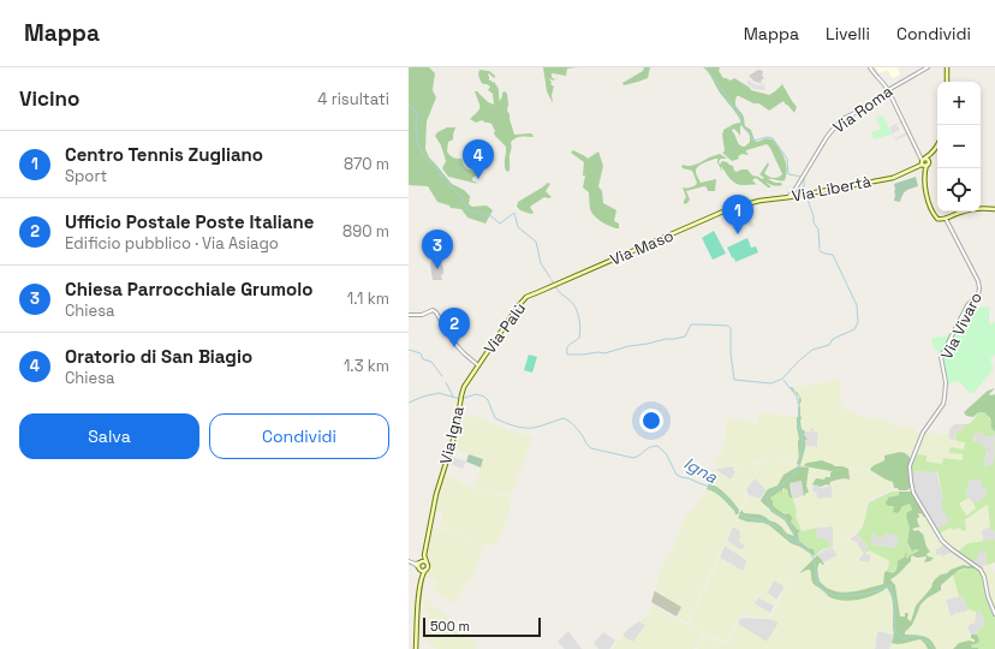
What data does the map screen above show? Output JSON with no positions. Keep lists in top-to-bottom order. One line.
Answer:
{"streets":{"main road":["Via Libertà","Via Maso","Via Palù","Via Igna"],"street":["Via Roma","Via Vivaro"]},"crossings":[["Via Roma","Via Libertà"],["Via Libertà","Via Maso"],["Via Maso","Via Palù"],["Via Palù","Via Igna"]],"water":["Igna"],"scale_bar":"500 m","page":{"header":"Mappa","nav":["Mappa","Livelli","Condividi"],"heading":["Vicino","4 risultati"],"map_buttons":["+","−"],"list":[{"mark":"1","name":"Centro Tennis Zugliano","note":"Sport","value":"870 m"},{"mark":"2","name":"Ufficio Postale Poste Italiane","note":"Edificio pubblico · Via Asiago","value":"890 m"},{"mark":"3","name":"Chiesa Parrocchiale Grumolo","note":"Chiesa","value":"1.1 km"},{"mark":"4","name":"Oratorio di San Biagio","note":"Chiesa","value":"1.3 km"}],"pins":["4","1","3","2"],"buttons":["Salva","Condividi"],"scale":"500 m"}}
